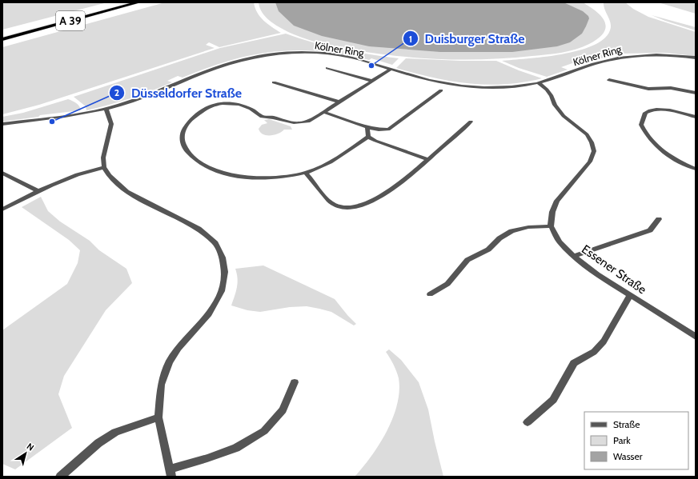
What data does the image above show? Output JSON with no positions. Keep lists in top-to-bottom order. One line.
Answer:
{"streets":{"highway":["A 39"],"street":["Kölner Ring","Essener Straße"]},"places":["Duisburger Straße","Düsseldorfer Straße"],"legend":["Straße","Park","Wasser"],"north":"top right"}
